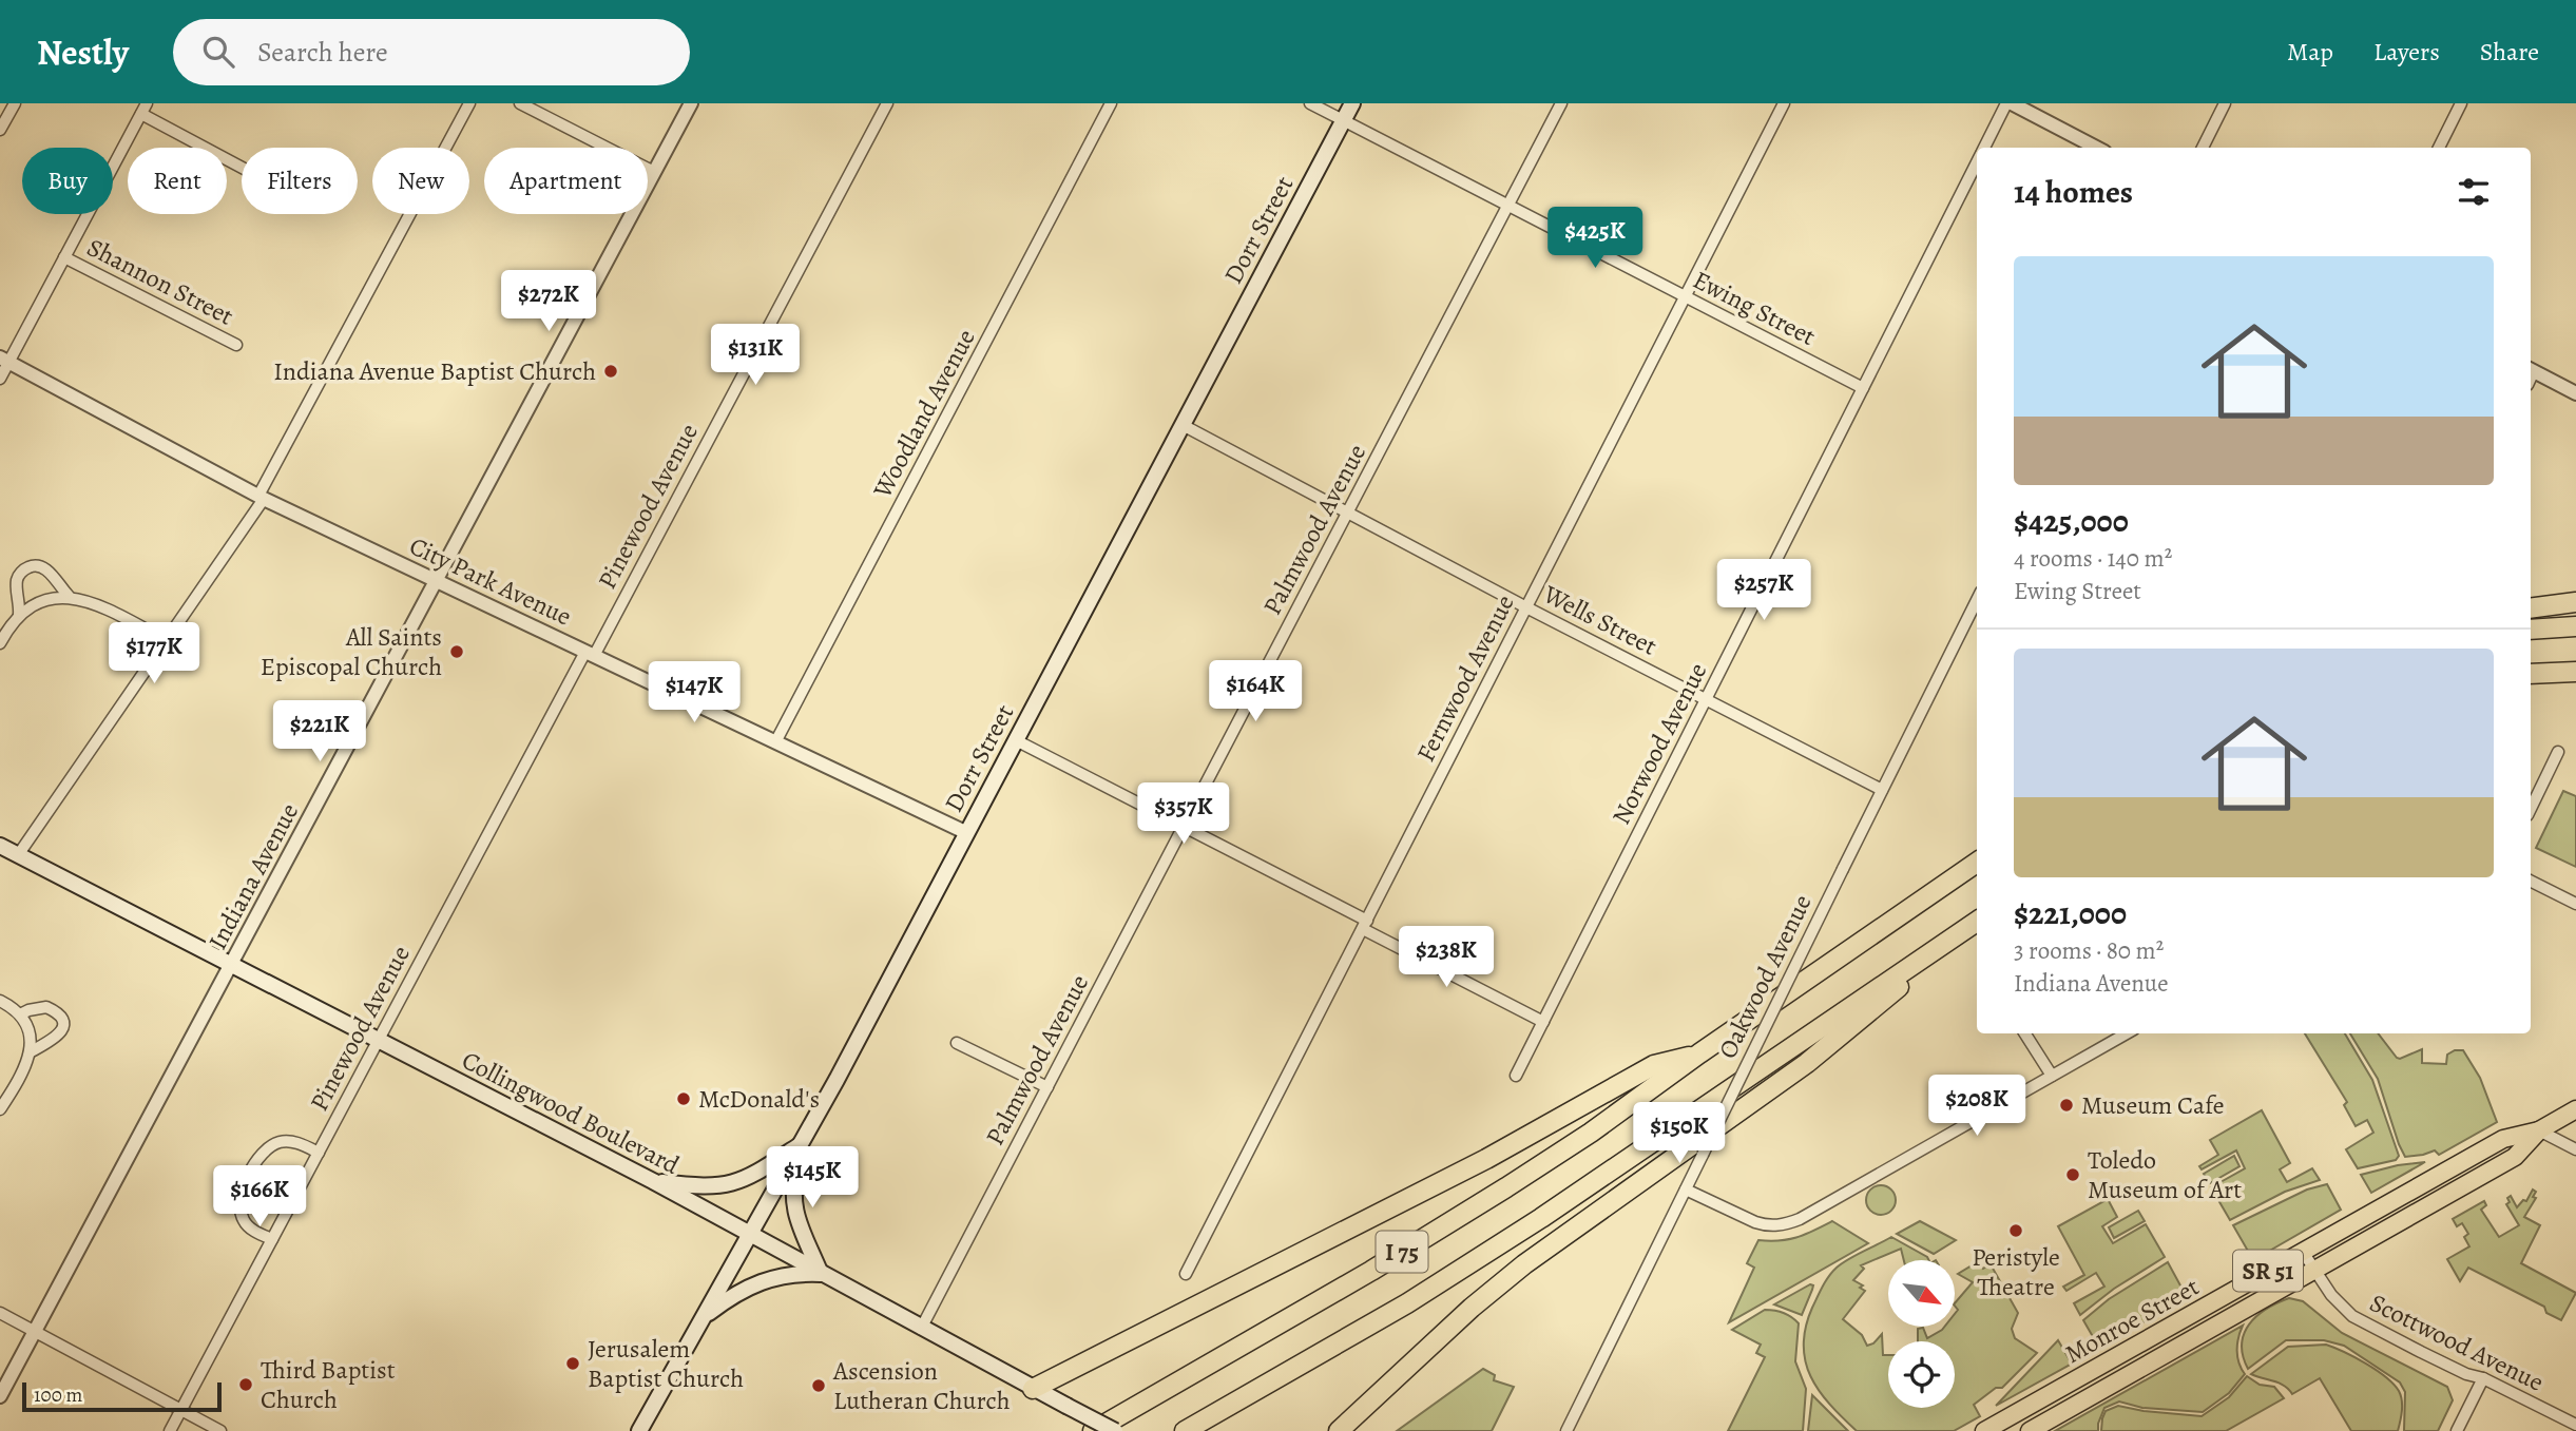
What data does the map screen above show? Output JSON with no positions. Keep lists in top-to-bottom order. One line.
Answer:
{"streets":{"highway":["I 75"],"main road":["Dorr Street","Collingwood Boulevard","SR 51","Monroe Street"],"street":["Shannon Street","Ewing Street","Woodland Avenue","Pinewood Avenue","Palmwood Avenue","City Park Avenue","Wells Street","Fernwood Avenue","Norwood Avenue","Indiana Avenue","Oakwood Avenue","Scottwood Avenue"]},"crossings":[["Dorr Street","Ewing Street"],["Dorr Street","City Park Avenue"],["Dorr Street","Wells Street"],["Dorr Street","Collingwood Boulevard"],["Ewing Street","Palmwood Avenue"],["Ewing Street","Fernwood Avenue"],["Ewing Street","Norwood Avenue"],["Woodland Avenue","City Park Avenue"],["Pinewood Avenue","City Park Avenue"],["Pinewood Avenue","Collingwood Boulevard"],["Palmwood Avenue","Wells Street"],["Palmwood Avenue","Collingwood Boulevard"],["City Park Avenue","Indiana Avenue"],["Wells Street","Fernwood Avenue"],["Wells Street","Norwood Avenue"],["Wells Street","Oakwood Avenue"],["Indiana Avenue","Collingwood Boulevard"],["Monroe Street","Scottwood Avenue"]],"places":["Indiana Avenue Baptist Church","All Saints Episcopal Church","McDonald's","Museum Cafe","Toledo Museum of Art","Peristyle Theatre","Jerusalem Baptist Church","Third Baptist Church","Ascension Lutheran Church"],"scale_bar":"100 m","north":"bottom right","page":{"header":"Nestly","search":"Search here","nav":["Map","Layers","Share"],"chip":["Buy","Rent","Filters","New","Apartment"],"heading":"14 homes","price":["$425K","$272K","$131K","$257K","$177K","$164K","$147K","$221K","$357K","$238K","$208K","$150K","$145K","$166K"],"list":[{"name":"$425,000","note":"4 rooms · 140 m² · Ewing Street"},{"name":"$221,000","note":"3 rooms · 80 m² · Indiana Avenue"}],"scale":"100 m"}}
